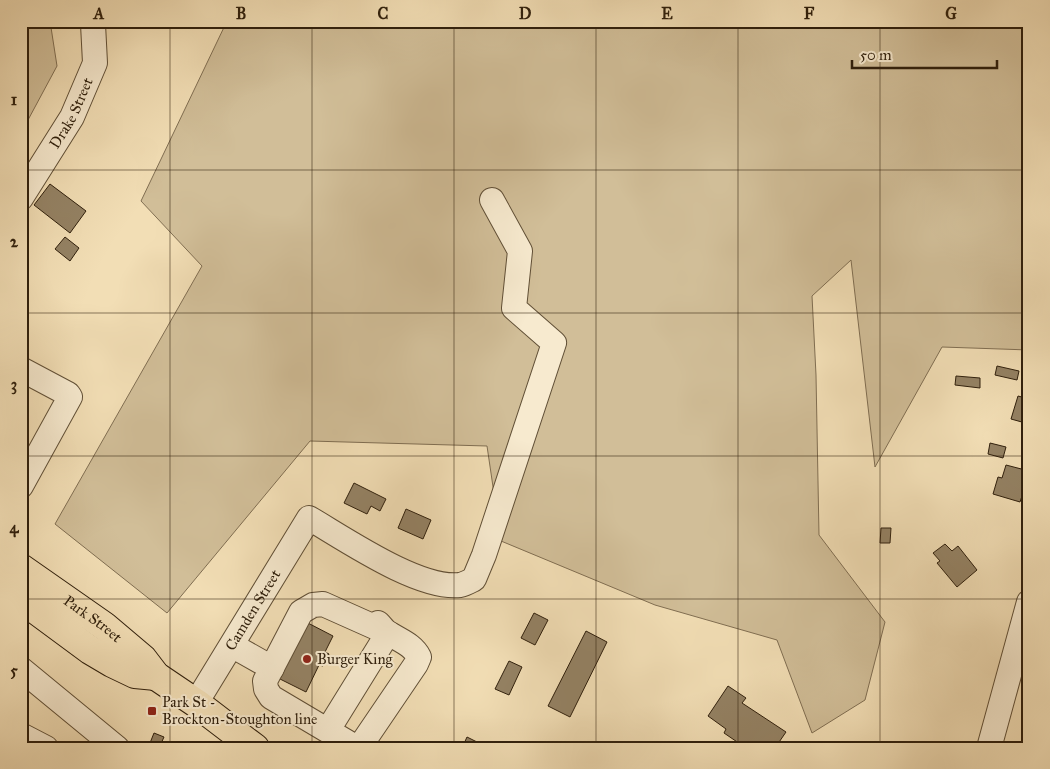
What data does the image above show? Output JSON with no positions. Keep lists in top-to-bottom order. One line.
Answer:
{"streets":{"main road":["Park Street"],"street":["Drake Street","Camden Street"]},"crossings":[["Camden Street","Park Street"]],"places":{"other":["Burger King"],"transit":["Park St - Brockton-Stoughton line"]},"scale_bar":"50 m","grid":{"columns":["A","B","C","D","E","F","G"],"rows":["1","2","3","4","5"]}}
